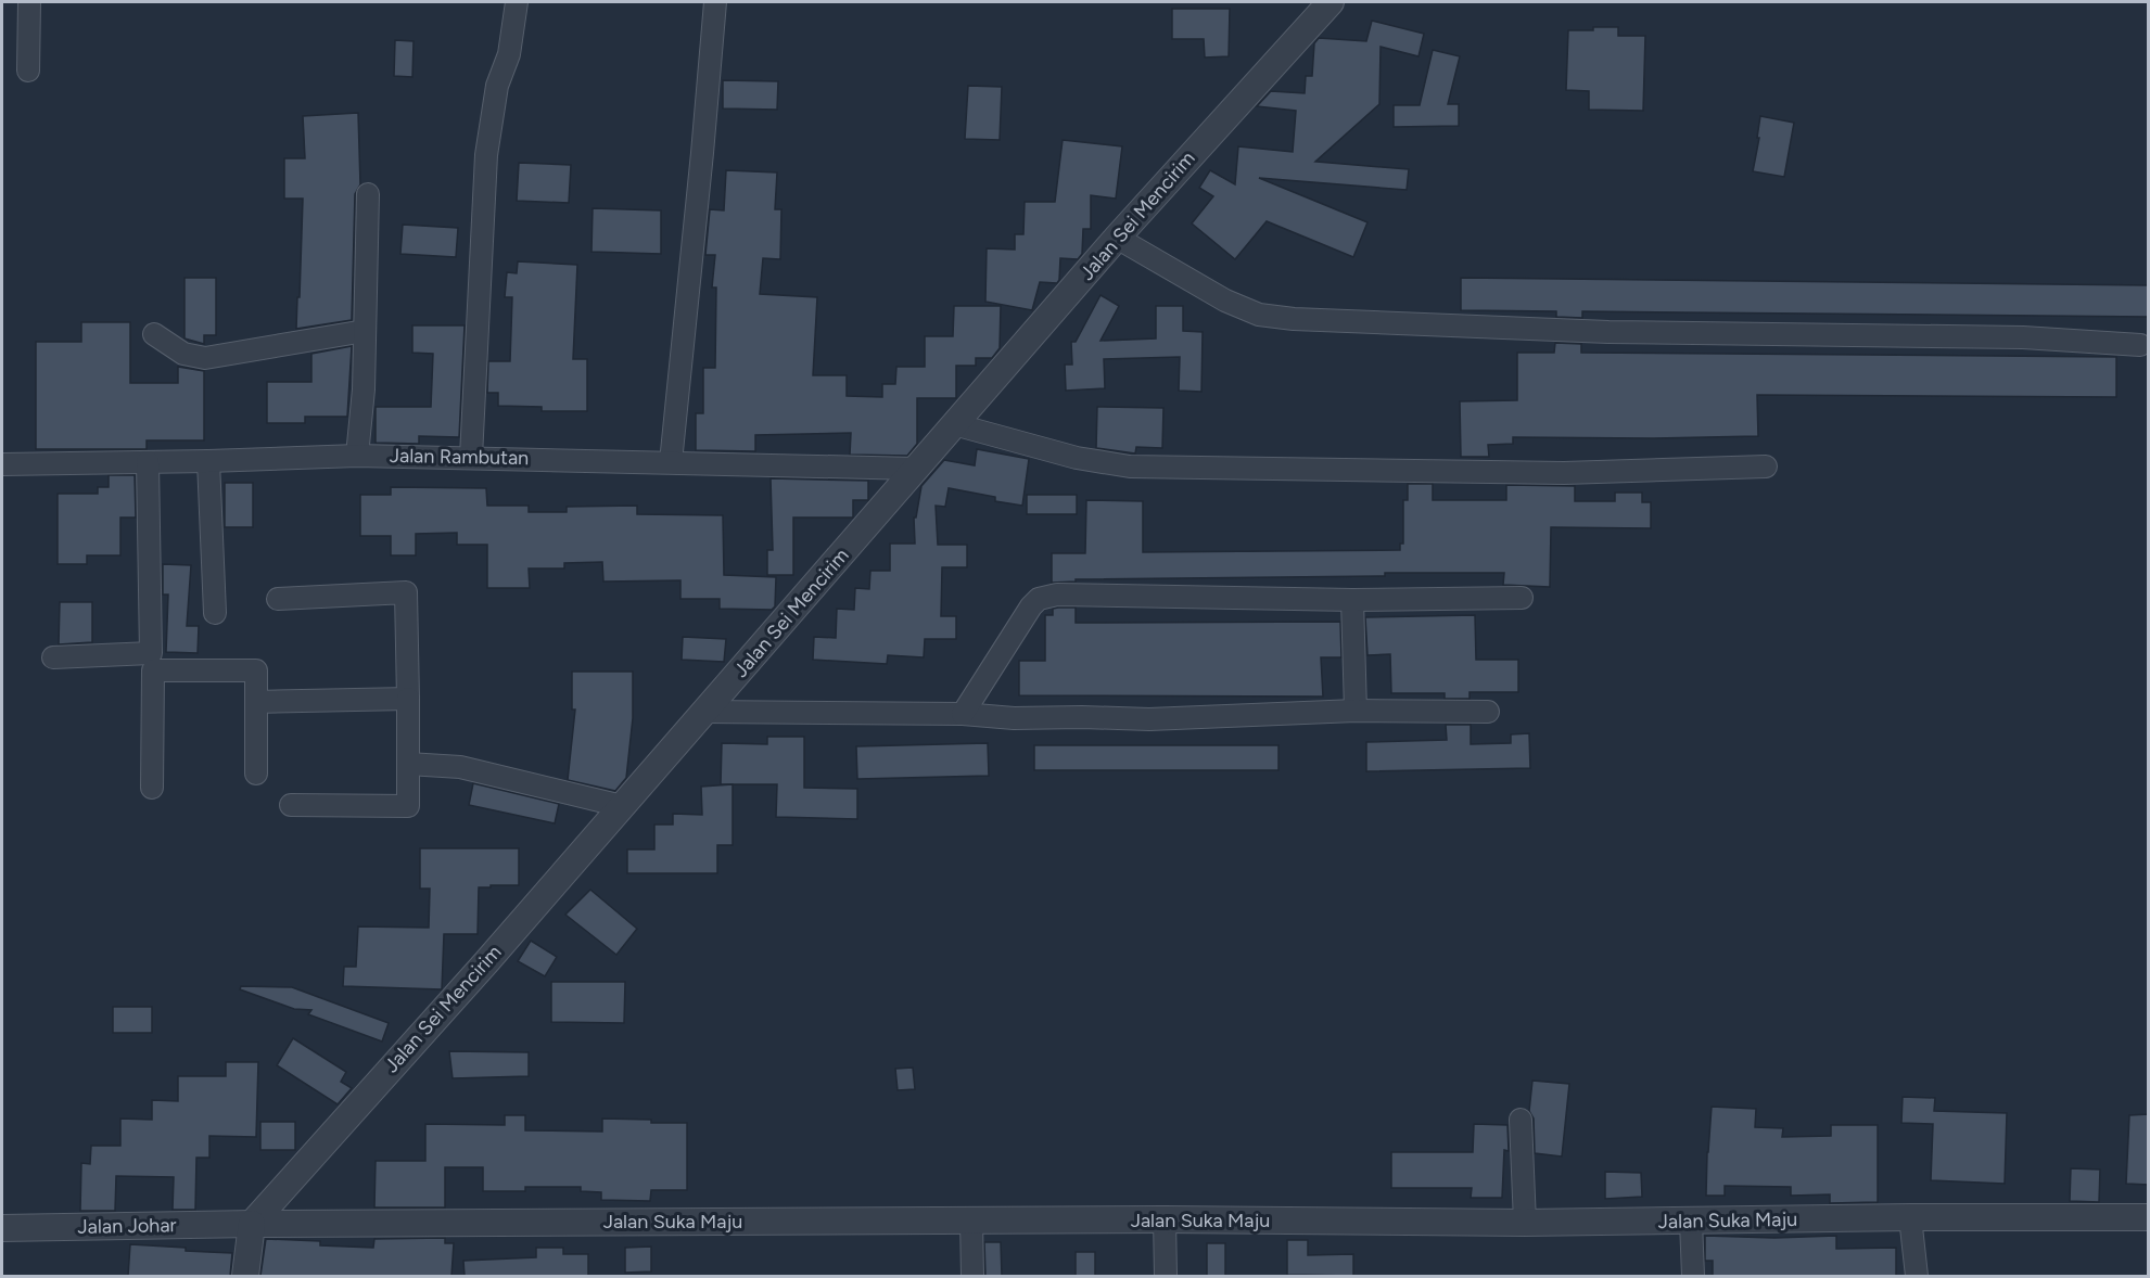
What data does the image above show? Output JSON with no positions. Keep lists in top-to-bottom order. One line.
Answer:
{"streets":{"street":["Jalan Sei Mencirim","Jalan Rambutan","Jalan Suka Maju","Jalan Johar"]},"crossings":[["Jalan Sei Mencirim","Jalan Rambutan"],["Jalan Sei Mencirim","Jalan Suka Maju"],["Jalan Sei Mencirim","Jalan Johar"],["Jalan Suka Maju","Jalan Johar"]]}
